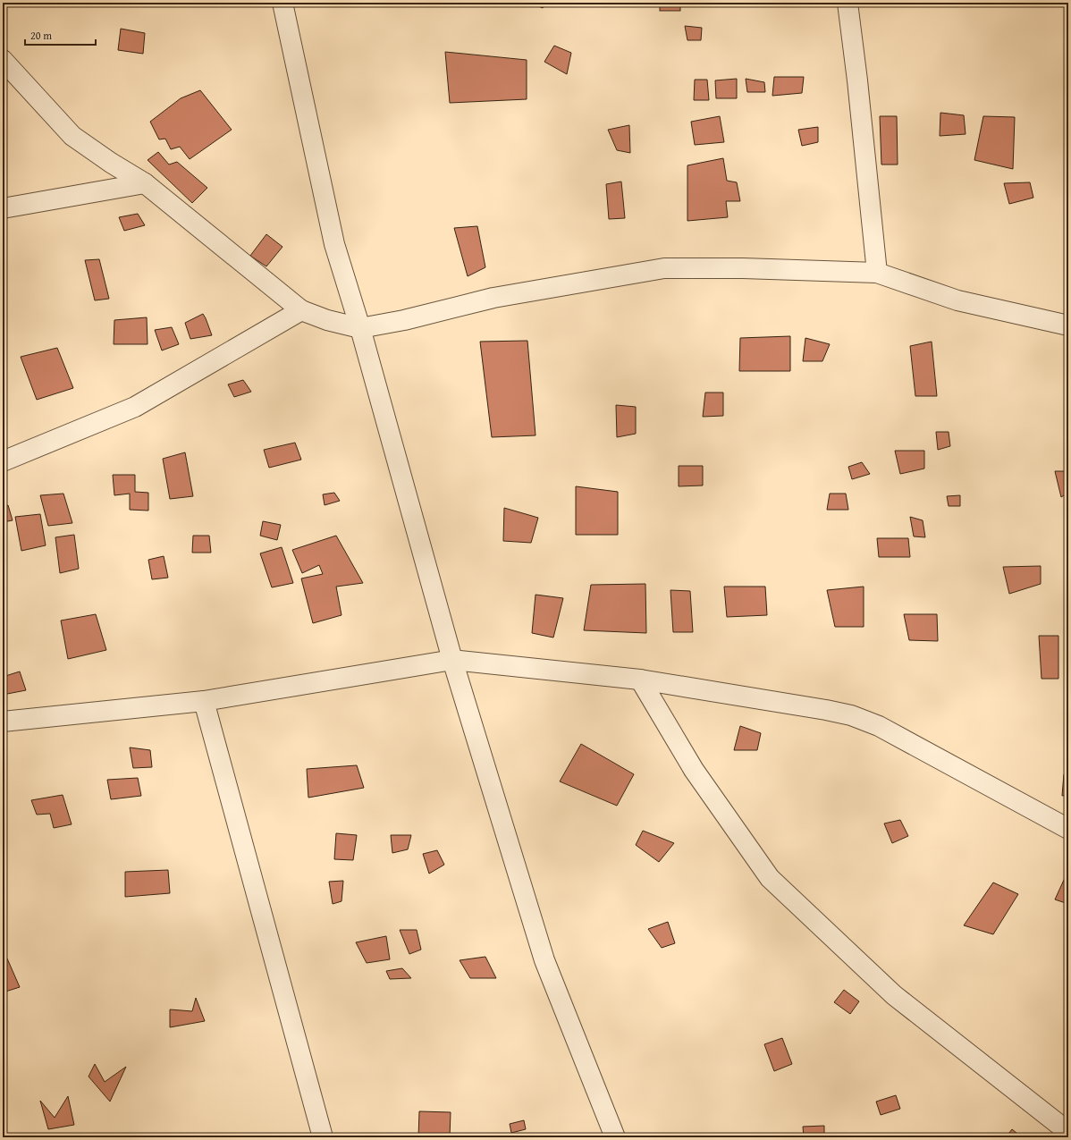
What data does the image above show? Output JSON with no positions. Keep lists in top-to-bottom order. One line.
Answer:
{"scale_bar":"20 m"}
